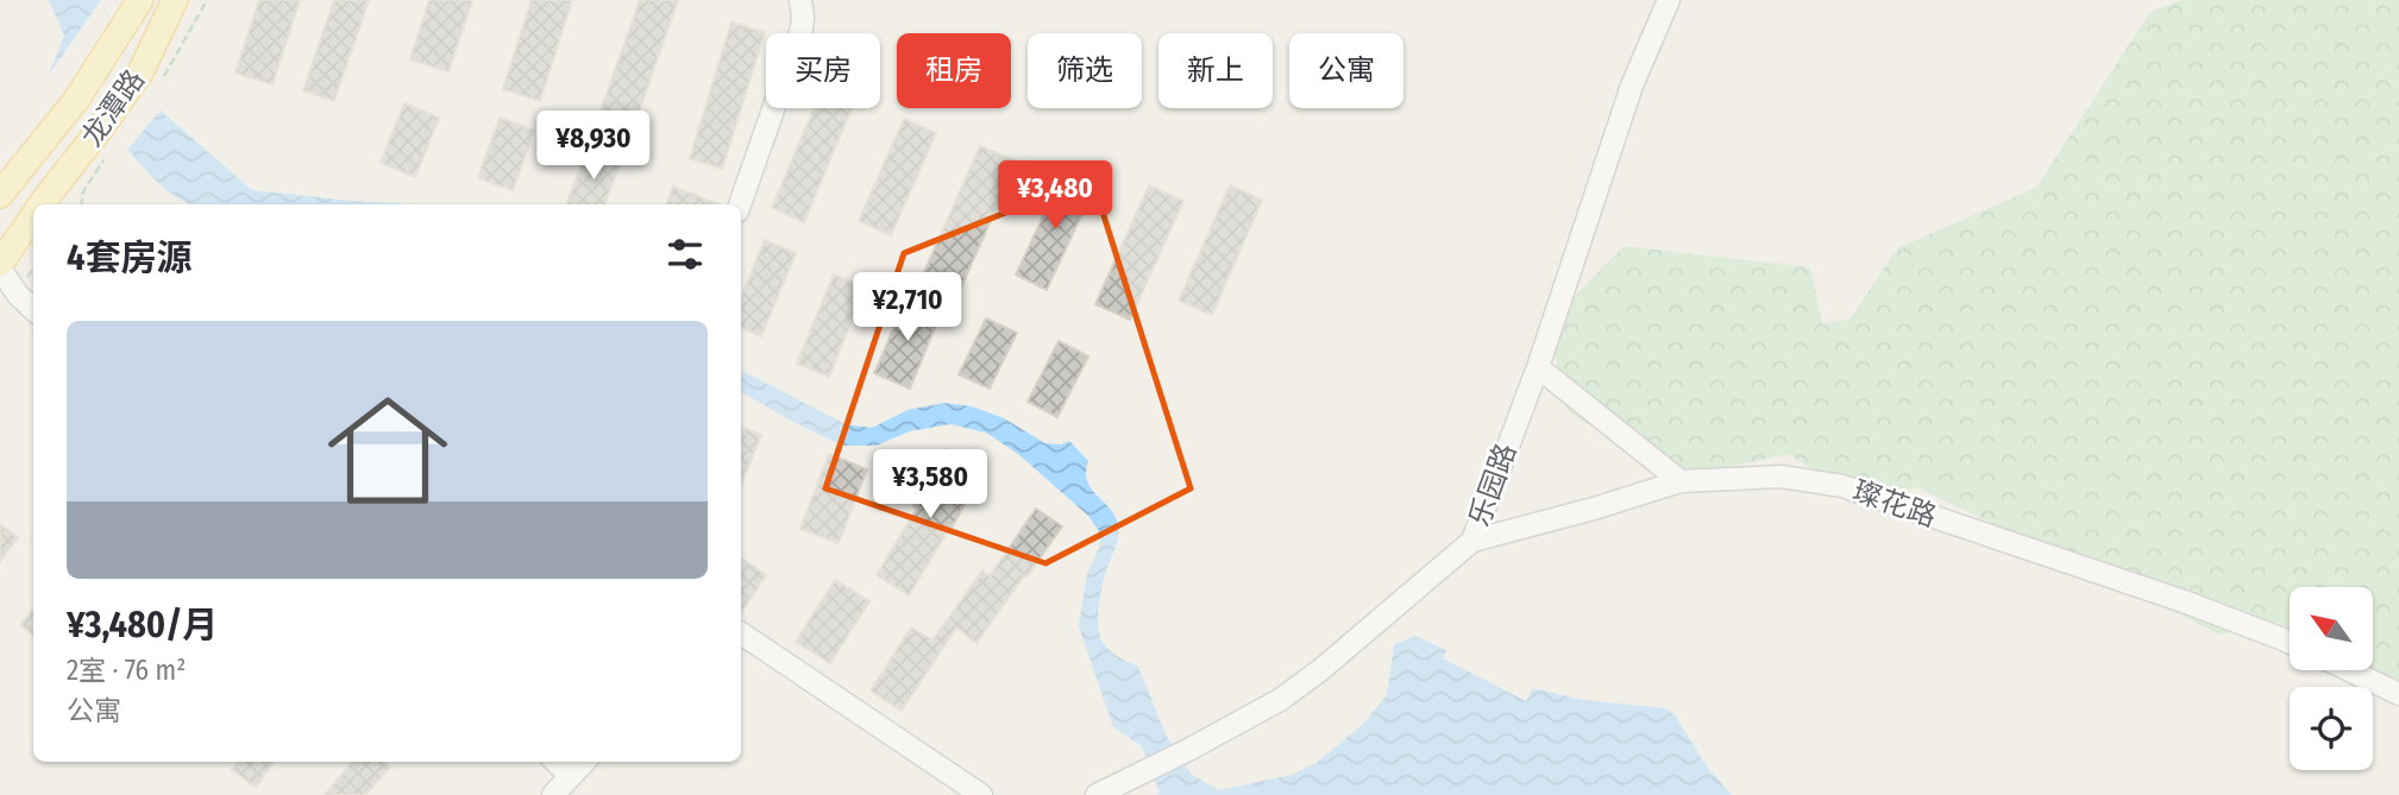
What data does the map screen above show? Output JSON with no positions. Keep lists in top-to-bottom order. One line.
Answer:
{"streets":{"main road":["龙潭路"],"street":["乐园路","璨花路"]},"crossings":[["乐园路","璨花路"]],"north":"top left","page":{"chip":["买房","租房","筛选","新上","公寓"],"price":["¥8,930","¥3,480","¥2,710","¥3,580"],"heading":"4套房源","list":[{"name":"¥3,480/月","note":"2室 · 76 m² · 公寓"}]}}
